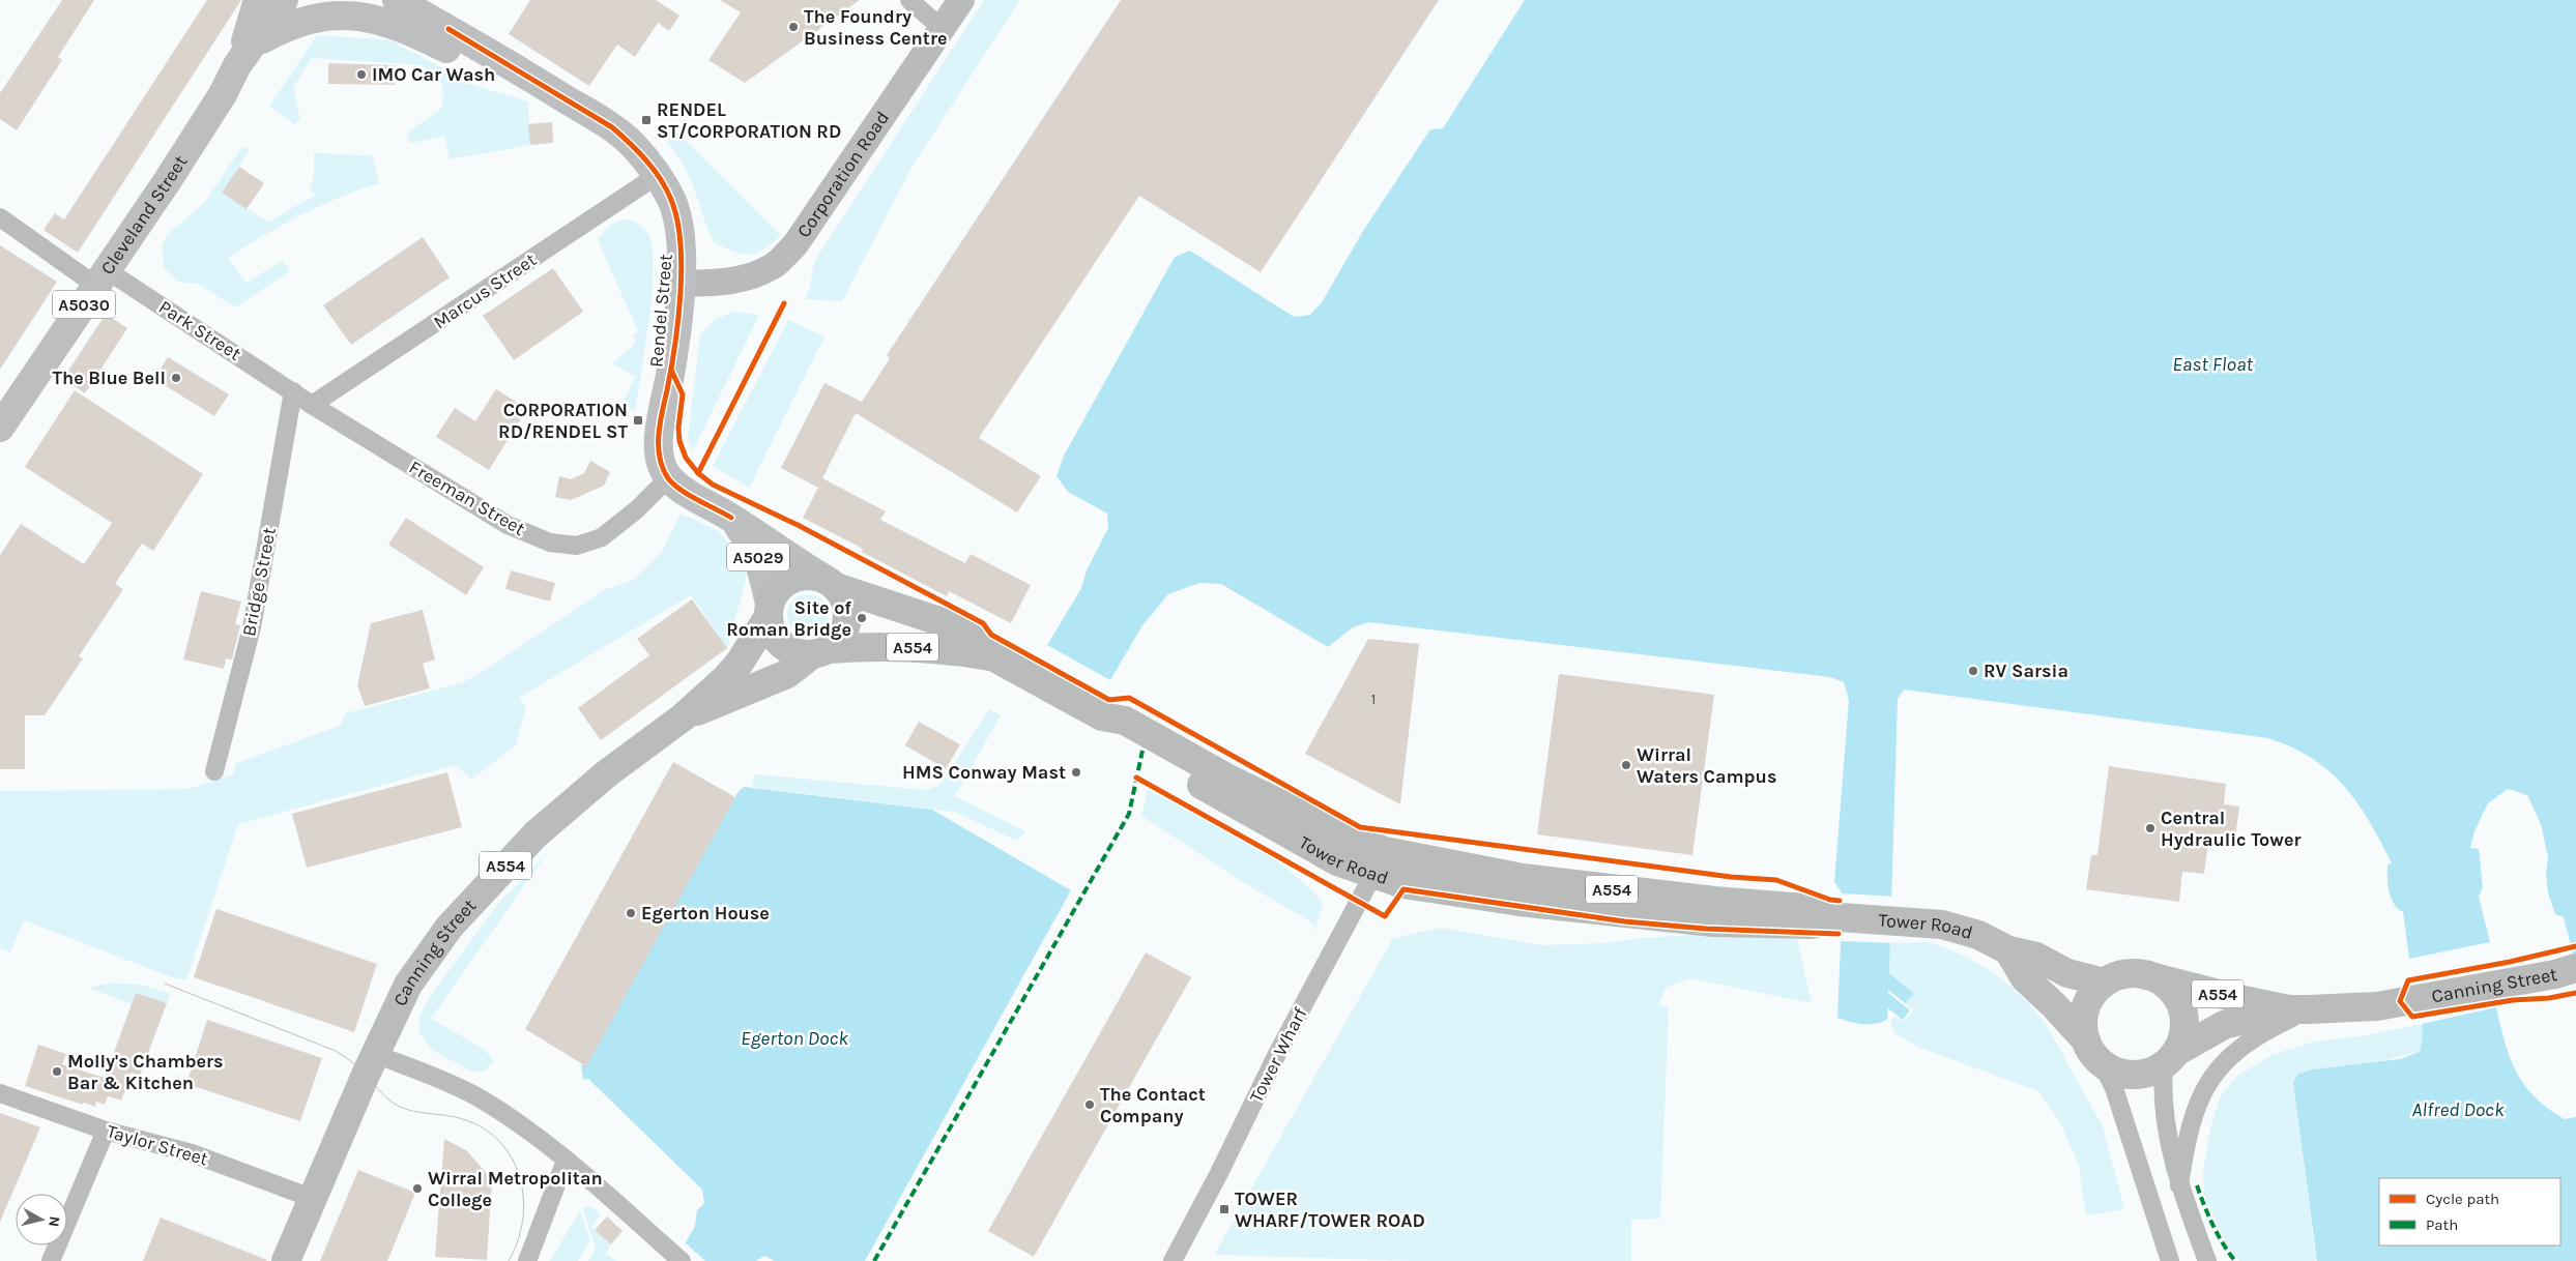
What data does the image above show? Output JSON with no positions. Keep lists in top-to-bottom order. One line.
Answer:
{"streets":{"highway":["A554","Tower Road","Canning Street"],"main road":["Corporation Road","Cleveland Street","A5030","Rendel Street","A5029"],"street":["Marcus Street","Park Street","Freeman Street","Bridge Street","Tower Wharf","Taylor Street"]},"crossings":[["Corporation Road","Rendel Street"],["Cleveland Street","Park Street"],["Marcus Street","Rendel Street"],["Marcus Street","Freeman Street"],["Rendel Street","Freeman Street"],["Rendel Street","A5029"],["Park Street","Freeman Street"],["Park Street","Bridge Street"],["Freeman Street","A5029"],["Freeman Street","Bridge Street"],["A5029","A554"],["A5029","Tower Road"],["A5029","Canning Street"],["A554","Tower Road"],["A554","Canning Street"],["Tower Road","Canning Street"],["Tower Road","Tower Wharf"],["Canning Street","Taylor Street"]],"water":["East Float","Egerton Dock","Alfred Dock"],"places":{"other":["The Foundry Business Centre","IMO Car Wash","The Blue Bell","Site of Roman Bridge","RV Sarsia","Wirral Waters Campus","HMS Conway Mast","Central Hydraulic Tower","Egerton House","Molly's Chambers Bar & Kitchen","The Contact Company","Wirral Metropolitan College"],"transit":["RENDEL ST/CORPORATION RD","CORPORATION RD/RENDEL ST","TOWER WHARF/TOWER ROAD"]},"house_numbers":["1"],"legend":["Cycle path","Path"],"north":"right"}
